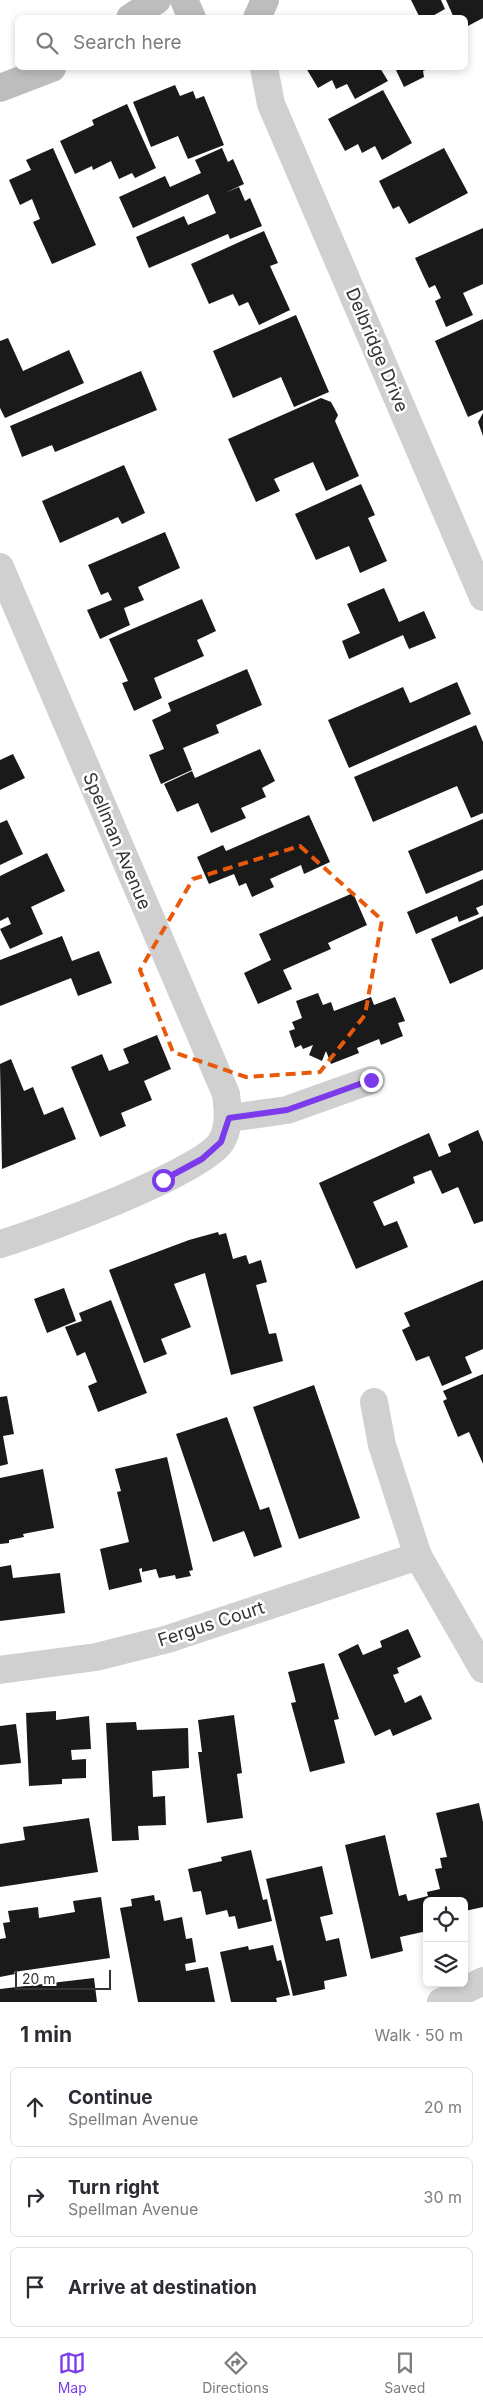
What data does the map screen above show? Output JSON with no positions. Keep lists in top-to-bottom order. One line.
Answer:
{"streets":{"street":["Delbridge Drive","Spellman Avenue","Fergus Court"]},"scale_bar":"20 m","page":{"search":"Search here","scale":"20 m","heading":["1 min","Walk · 50 m"],"list":[["Continue","Spellman Avenue","20 m"],["Turn right","Spellman Avenue","30 m"],"Arrive at destination"],"nav":["Map","Directions","Saved"]}}
